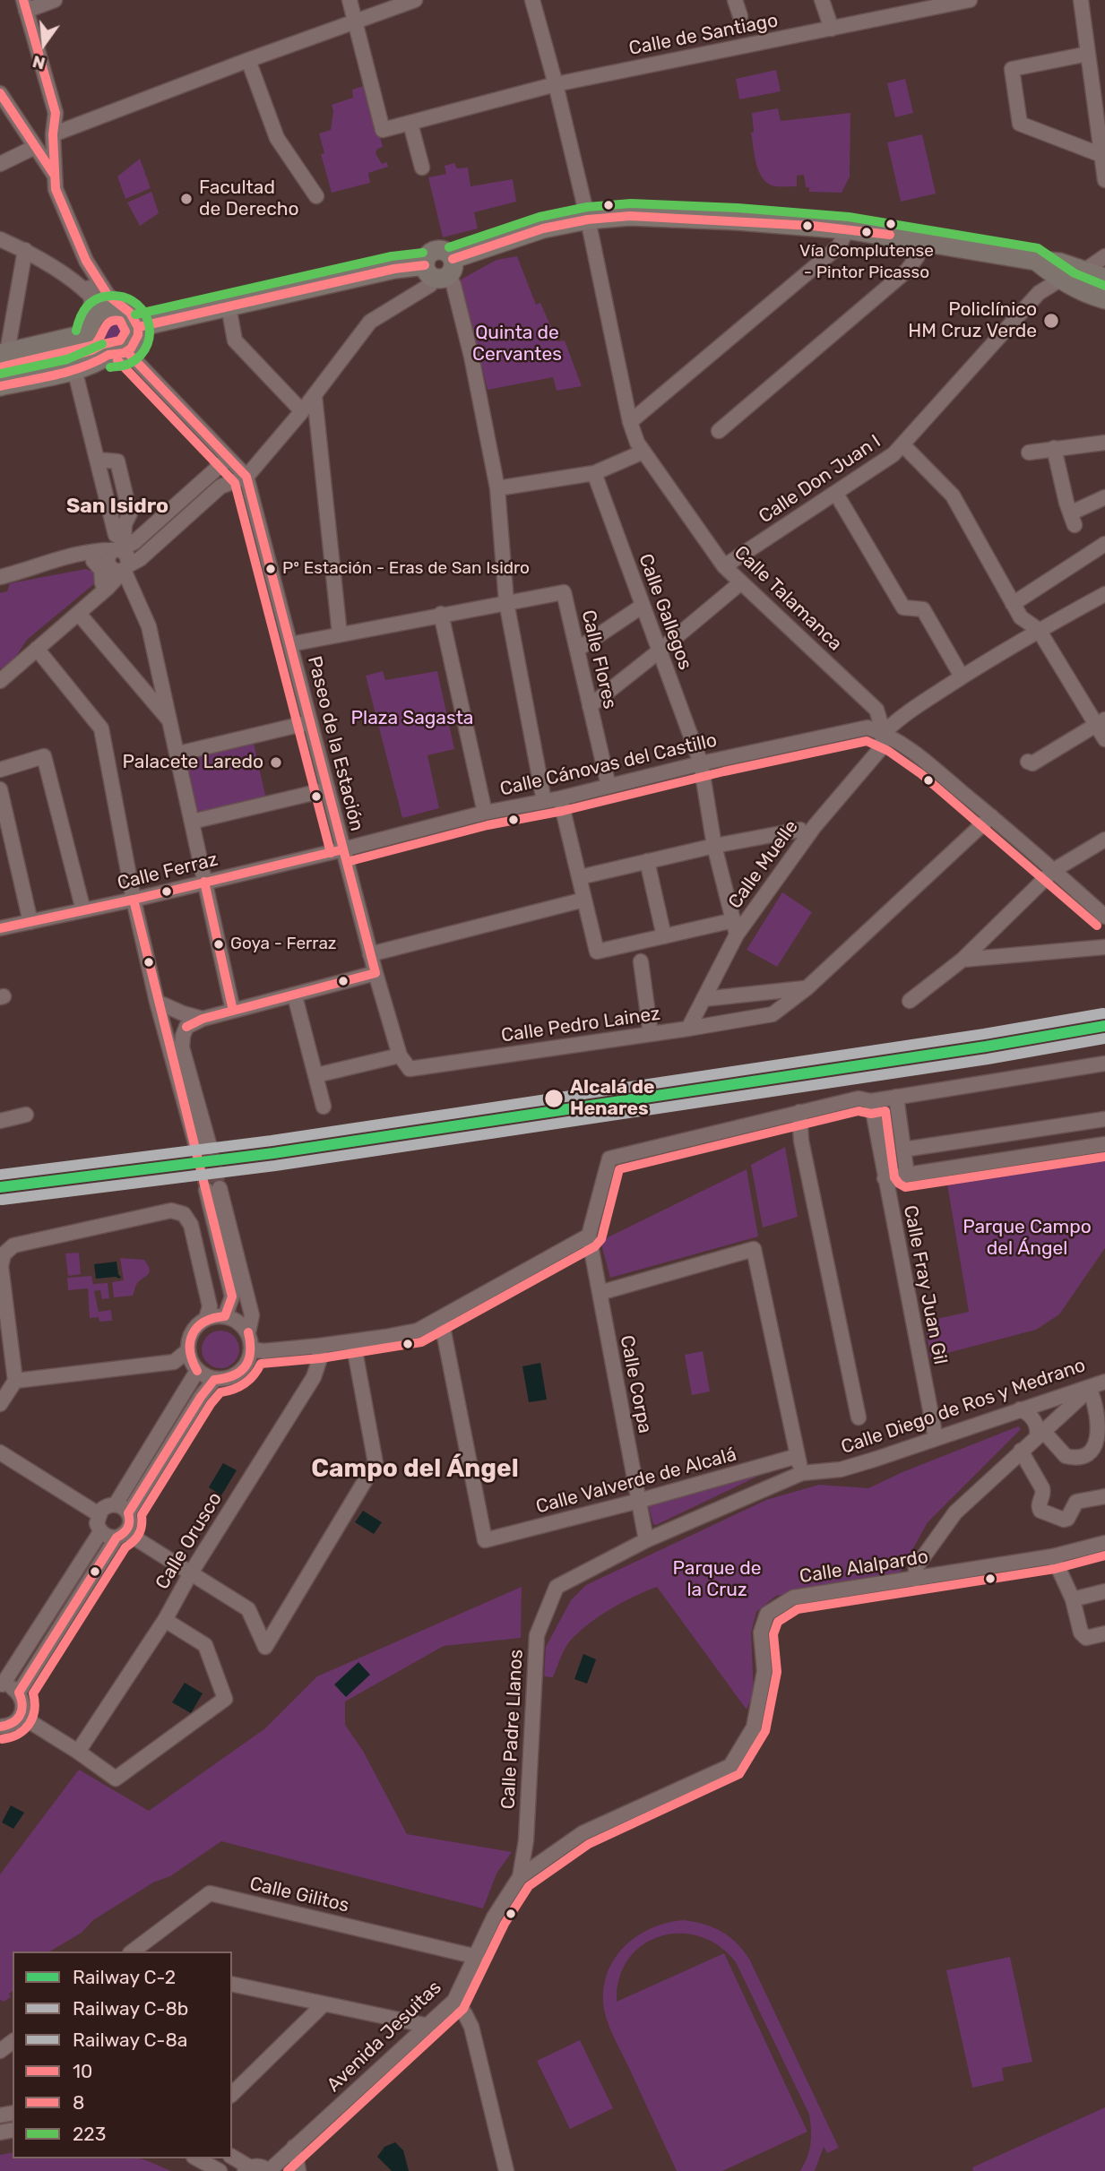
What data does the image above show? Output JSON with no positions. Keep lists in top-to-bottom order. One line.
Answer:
{"streets":{"street":["Calle de Santiago","Calle Don Juan I","Calle Talamanca","Calle Gallegos","Calle Flores","Paseo de la Estación","Calle Cánovas del Castillo","Calle Muelle","Calle Ferraz","Calle Pedro Lainez","Calle Fray Juan Gil","Calle Corpa","Calle Diego de Ros y Medrano","Calle Valverde de Alcalá","Calle Orusco","Calle Alalpardo","Calle Padre Llanos","Calle Gilitos","Avenida Jesuitas"]},"crossings":[["Calle de Santiago","Calle Talamanca"],["Calle Don Juan I","Calle Talamanca"],["Calle Talamanca","Calle Cánovas del Castillo"],["Calle Talamanca","Calle Muelle"],["Calle Gallegos","Calle Cánovas del Castillo"],["Calle Gallegos","Calle Muelle"],["Calle Flores","Paseo de la Estación"],["Calle Flores","Calle Cánovas del Castillo"],["Paseo de la Estación","Calle Cánovas del Castillo"],["Paseo de la Estación","Calle Ferraz"],["Paseo de la Estación","Calle Pedro Lainez"],["Calle Cánovas del Castillo","Calle Muelle"],["Calle Cánovas del Castillo","Calle Ferraz"],["Calle Muelle","Calle Pedro Lainez"],["Calle Fray Juan Gil","Calle Diego de Ros y Medrano"],["Calle Corpa","Calle Diego de Ros y Medrano"],["Calle Corpa","Calle Valverde de Alcalá"],["Calle Diego de Ros y Medrano","Calle Padre Llanos"],["Calle Alalpardo","Calle Padre Llanos"],["Calle Alalpardo","Avenida Jesuitas"],["Calle Padre Llanos","Avenida Jesuitas"],["Calle Gilitos","Avenida Jesuitas"]],"districts":["San Isidro","Campo del Ángel"],"parks":["Quinta de Cervantes","Plaza Sagasta","Parque Campo del Ángel","Parque de la Cruz"],"places":["Facultad de Derecho","Vía Complutense - Pintor Picasso","Policlínico HM Cruz Verde","Pº Estación - Eras de San Isidro","Palacete Laredo","Goya - Ferraz","Alcalá de Henares"],"lines":["transit line 10","transit line 223","transit line 8","rail line C-8a","rail line C-2","rail line C-8b"],"legend":["Railway C-2","Railway C-8b","Railway C-8a","10","8","223"],"north":"bottom"}
